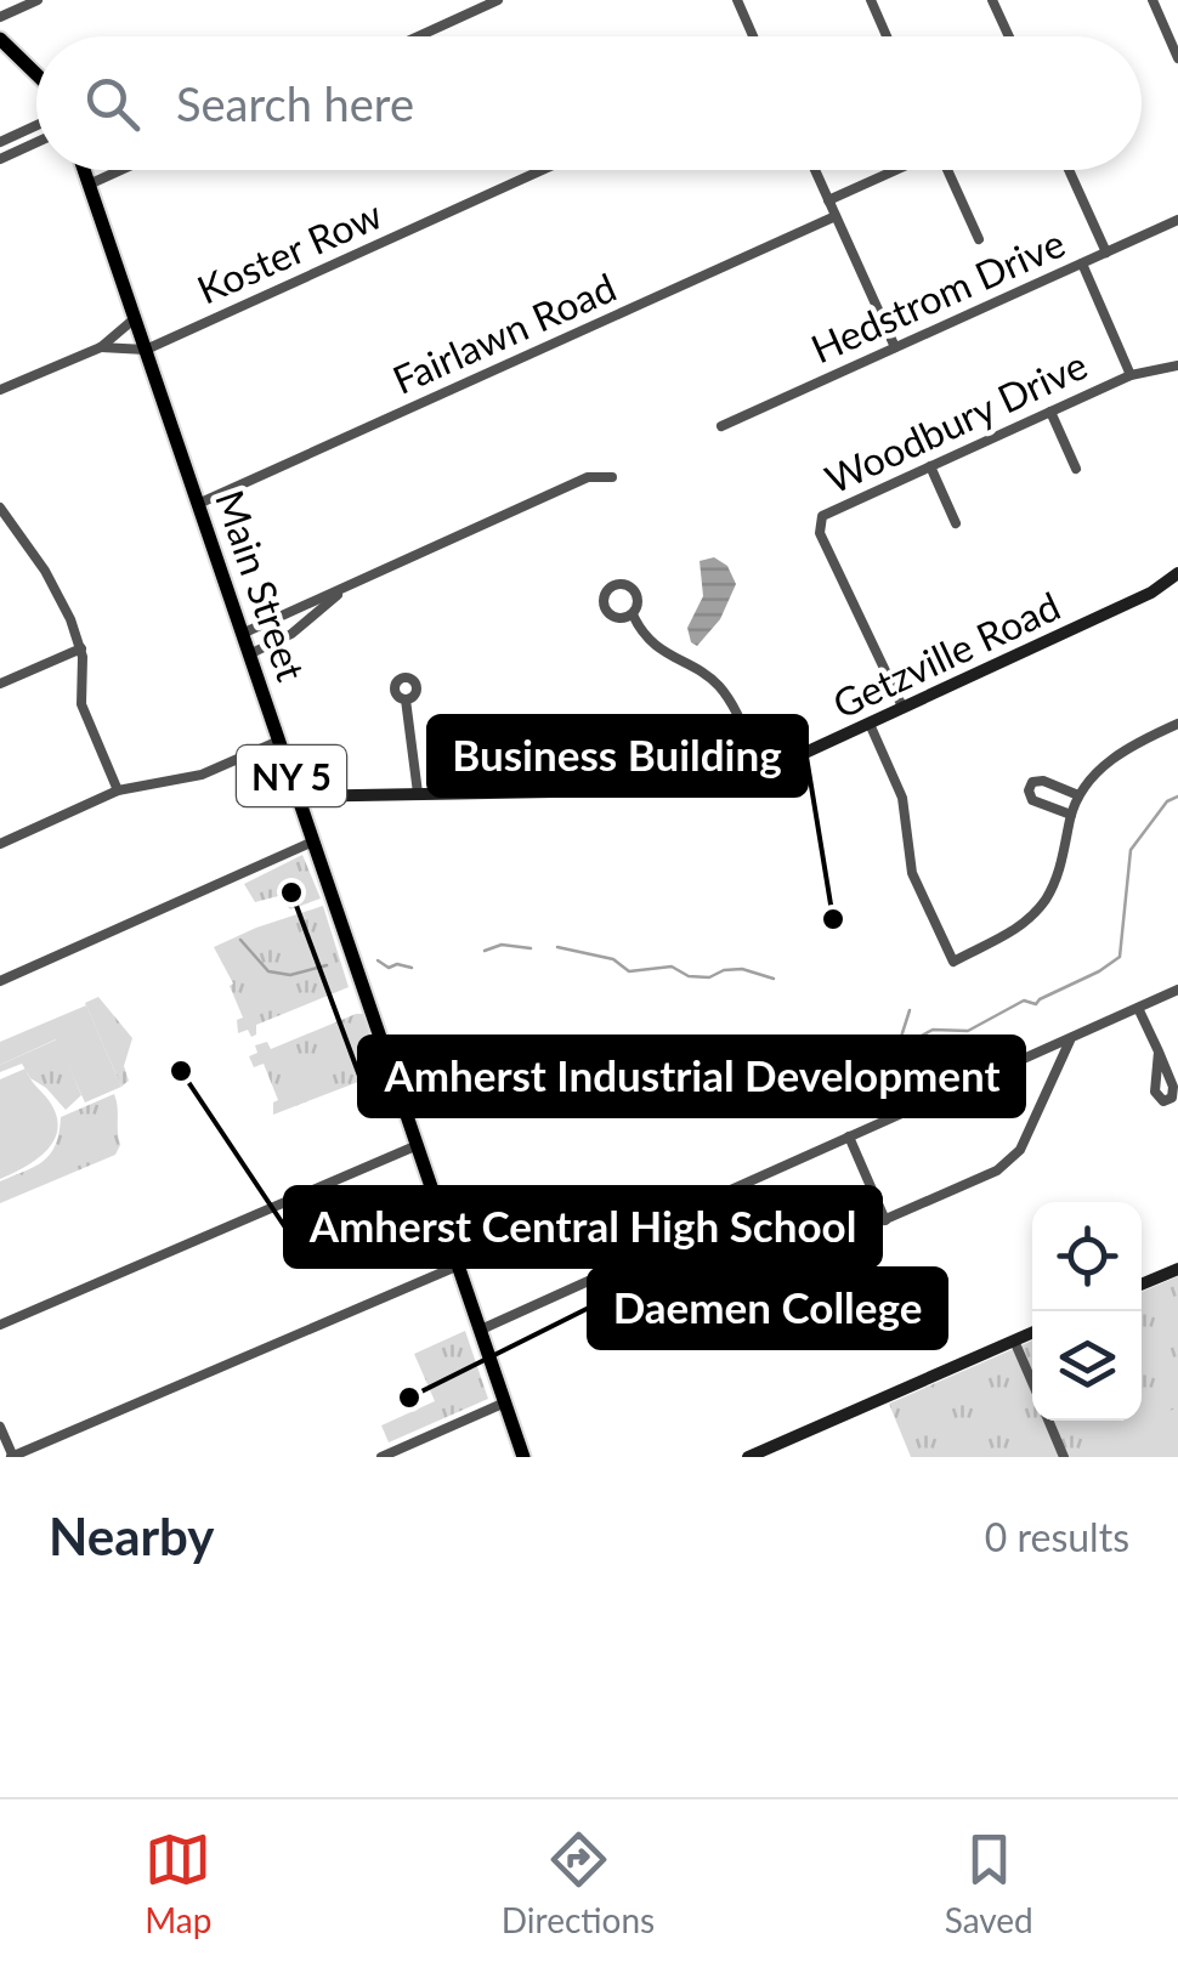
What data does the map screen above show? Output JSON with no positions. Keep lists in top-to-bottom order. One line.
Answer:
{"streets":{"main road":["Main Street","NY 5"],"street":["Koster Row","Hedstrom Drive","Fairlawn Road","Woodbury Drive","Getzville Road"]},"crossings":[["Koster Row","Main Street"],["Fairlawn Road","Main Street"],["Woodbury Drive","Getzville Road"],["Main Street","Getzville Road"]],"places":["Amherst Industrial Development","Business Building","Amherst Central High School","Daemen College"],"page":{"search":"Search here","heading":["Nearby","0 results"],"nav":["Map","Directions","Saved"]}}
